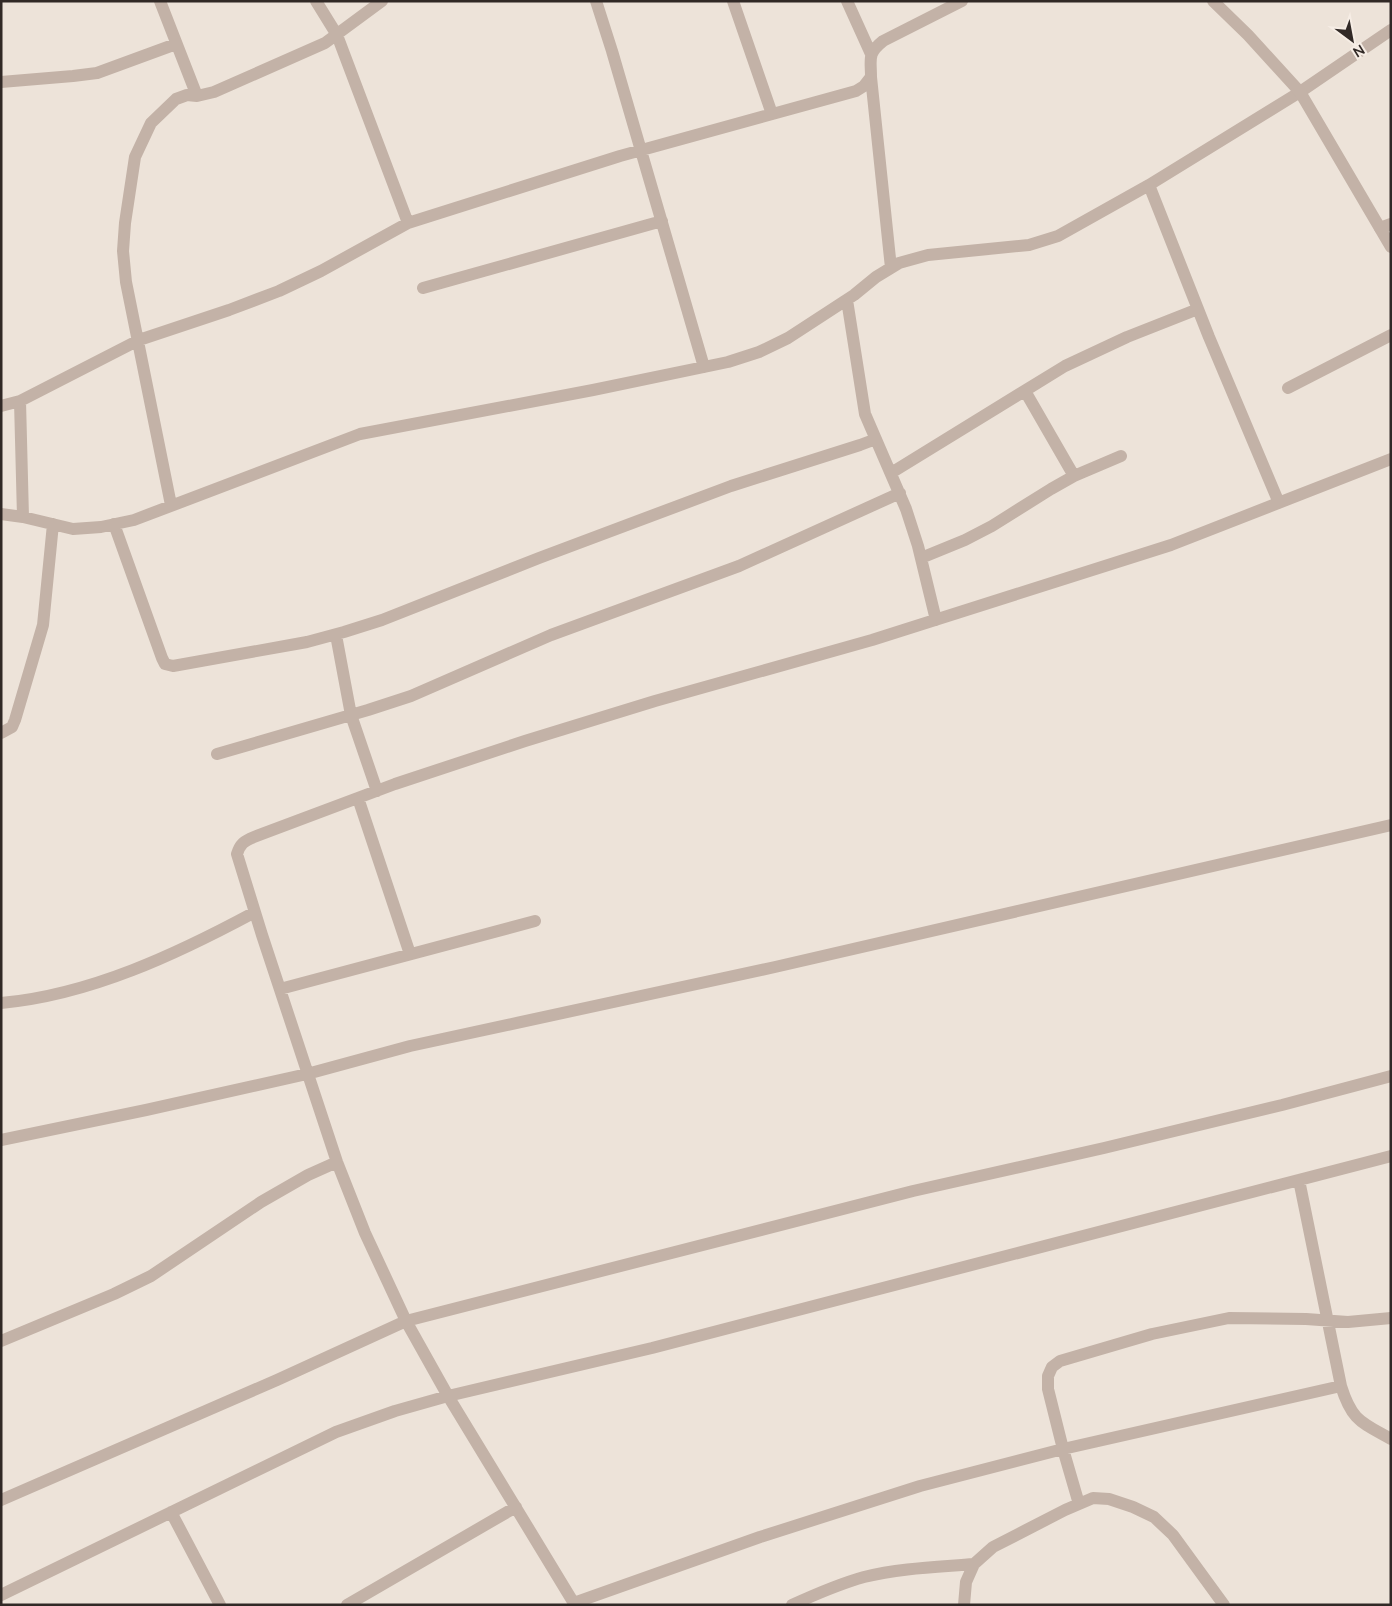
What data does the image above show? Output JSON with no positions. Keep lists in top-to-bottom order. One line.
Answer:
{"north":"bottom right"}
